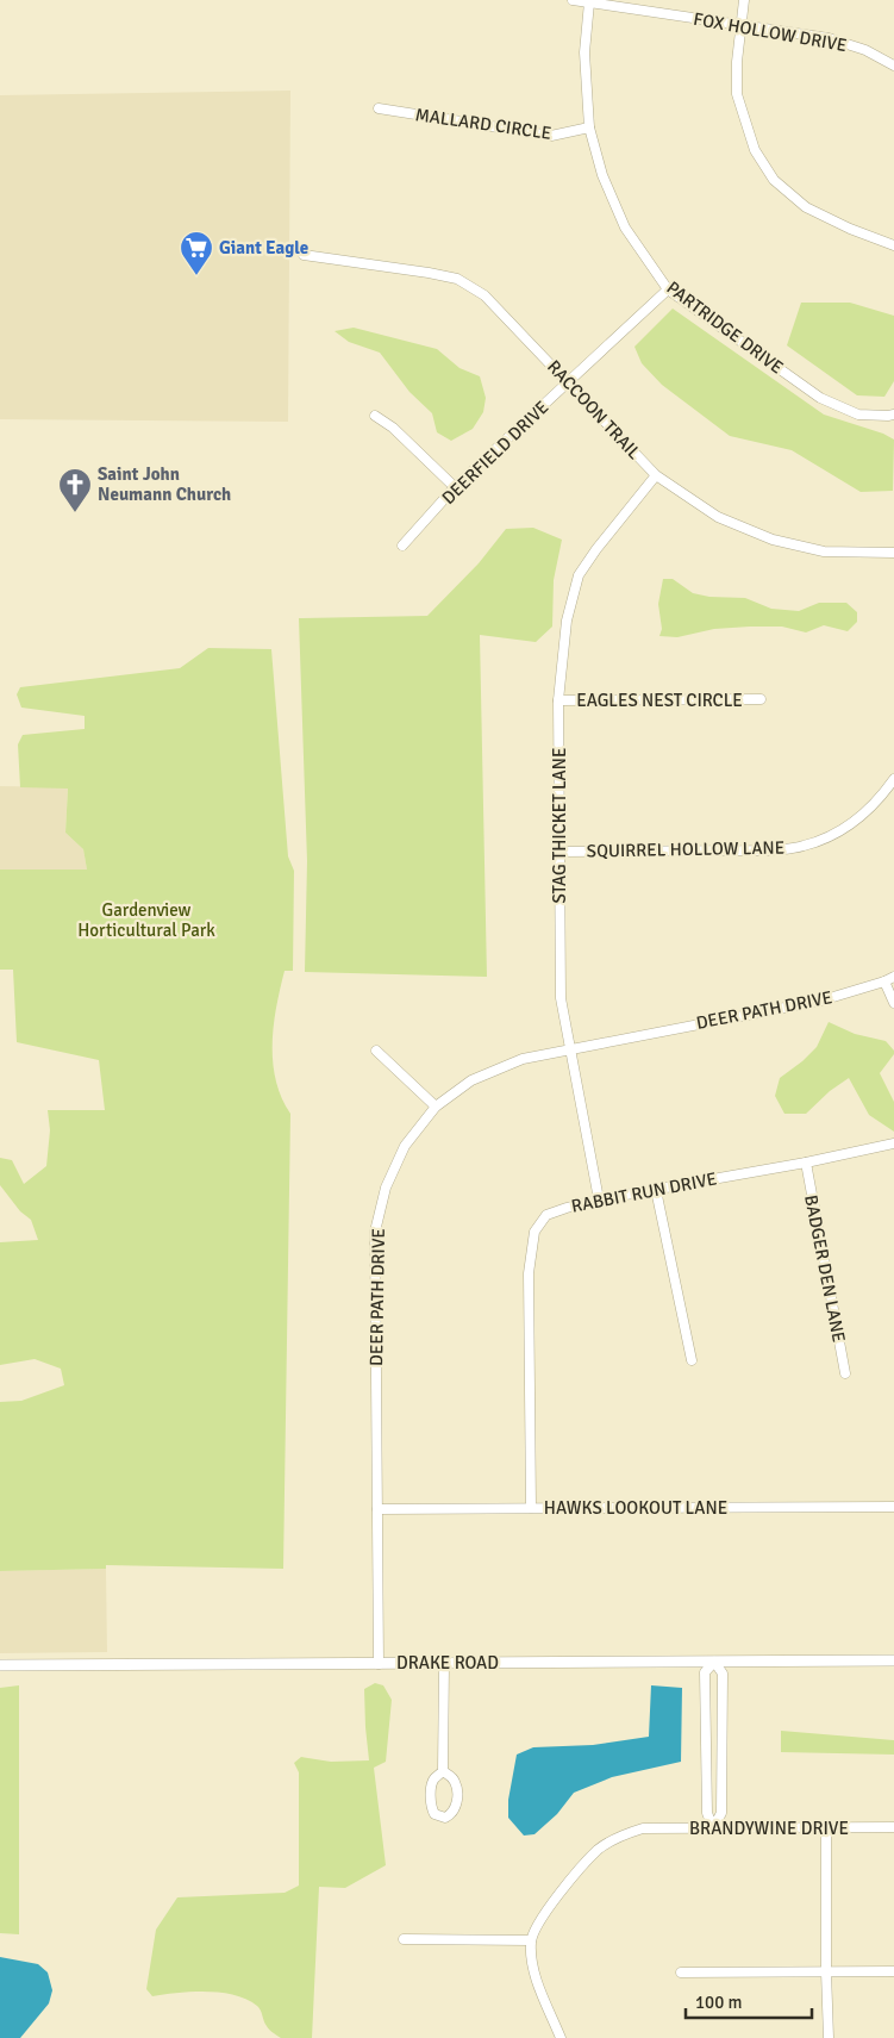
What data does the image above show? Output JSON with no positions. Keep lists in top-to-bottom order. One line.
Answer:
{"streets":{"street":["FOX HOLLOW DRIVE","MALLARD CIRCLE","PARTRIDGE DRIVE","RACCOON TRAIL","DEERFIELD DRIVE","EAGLES NEST CIRCLE","STAG THICKET LANE","SQUIRREL HOLLOW LANE","DEER PATH DRIVE","RABBIT RUN DRIVE","BADGER DEN LANE","HAWKS LOOKOUT LANE","DRAKE ROAD","BRANDYWINE DRIVE"]},"crossings":[["FOX HOLLOW DRIVE","PARTRIDGE DRIVE"],["MALLARD CIRCLE","PARTRIDGE DRIVE"],["PARTRIDGE DRIVE","DEERFIELD DRIVE"],["RACCOON TRAIL","DEERFIELD DRIVE"],["RACCOON TRAIL","STAG THICKET LANE"],["EAGLES NEST CIRCLE","STAG THICKET LANE"],["STAG THICKET LANE","SQUIRREL HOLLOW LANE"],["STAG THICKET LANE","DEER PATH DRIVE"],["STAG THICKET LANE","RABBIT RUN DRIVE"],["DEER PATH DRIVE","HAWKS LOOKOUT LANE"],["DEER PATH DRIVE","DRAKE ROAD"],["RABBIT RUN DRIVE","BADGER DEN LANE"],["RABBIT RUN DRIVE","HAWKS LOOKOUT LANE"]],"parks":["Gardenview Horticultural Park"],"places":{"supermarket":["Giant Eagle"],"church":["Saint John Neumann Church"]},"scale_bar":"100 m"}
